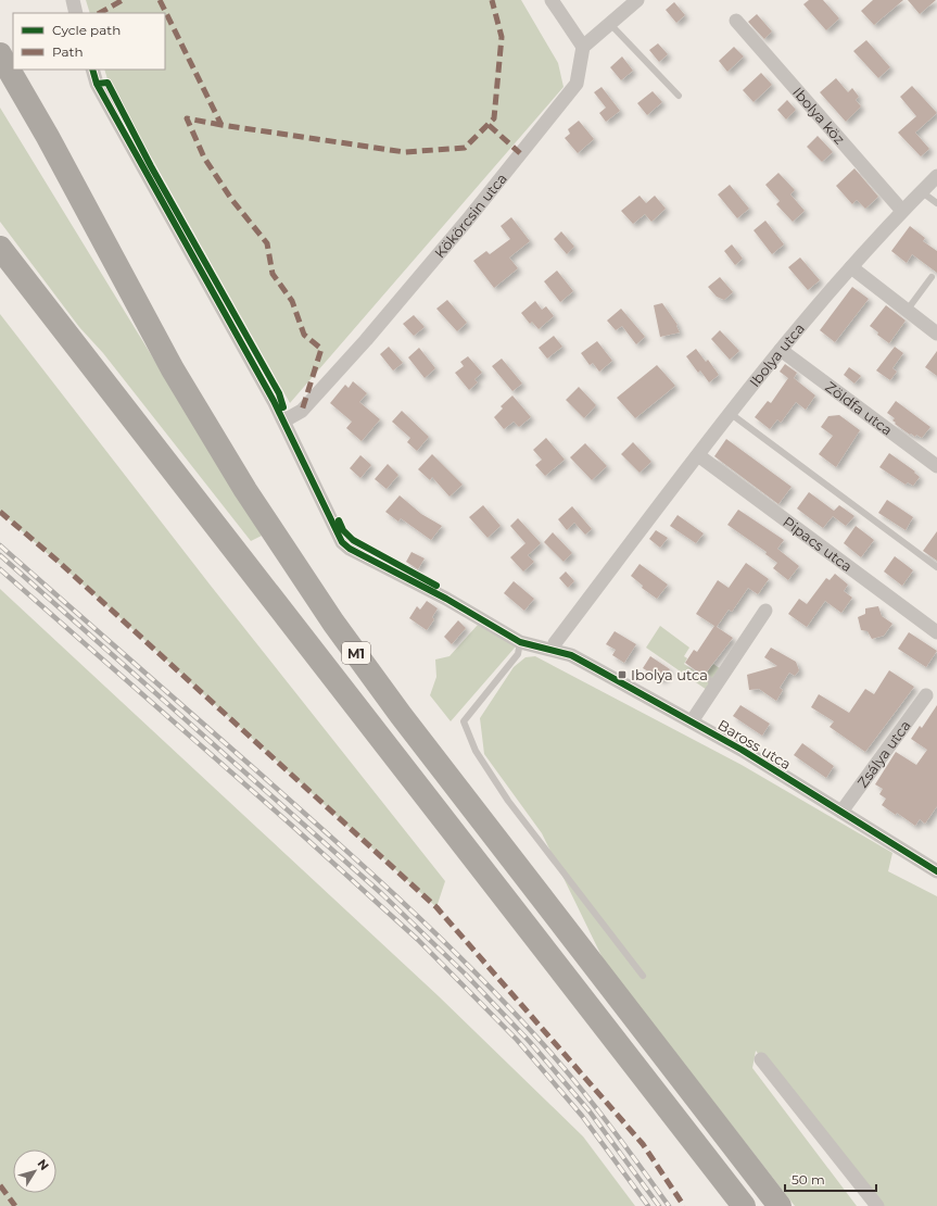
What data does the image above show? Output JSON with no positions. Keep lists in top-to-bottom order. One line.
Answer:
{"streets":{"highway":["M1"],"street":["Ibolya köz","Kökörcsin utca","Ibolya utca","Zöldfa utca","Pipacs utca","Baross utca","Zsálya utca"]},"crossings":[["Ibolya köz","Ibolya utca"],["Kökörcsin utca","Baross utca"],["Ibolya utca","Zöldfa utca"],["Ibolya utca","Pipacs utca"],["Ibolya utca","Baross utca"],["Baross utca","Zsálya utca"]],"places":{"transit":["Ibolya utca"]},"legend":["Cycle path","Path"],"scale_bar":"50 m","north":"top right"}
